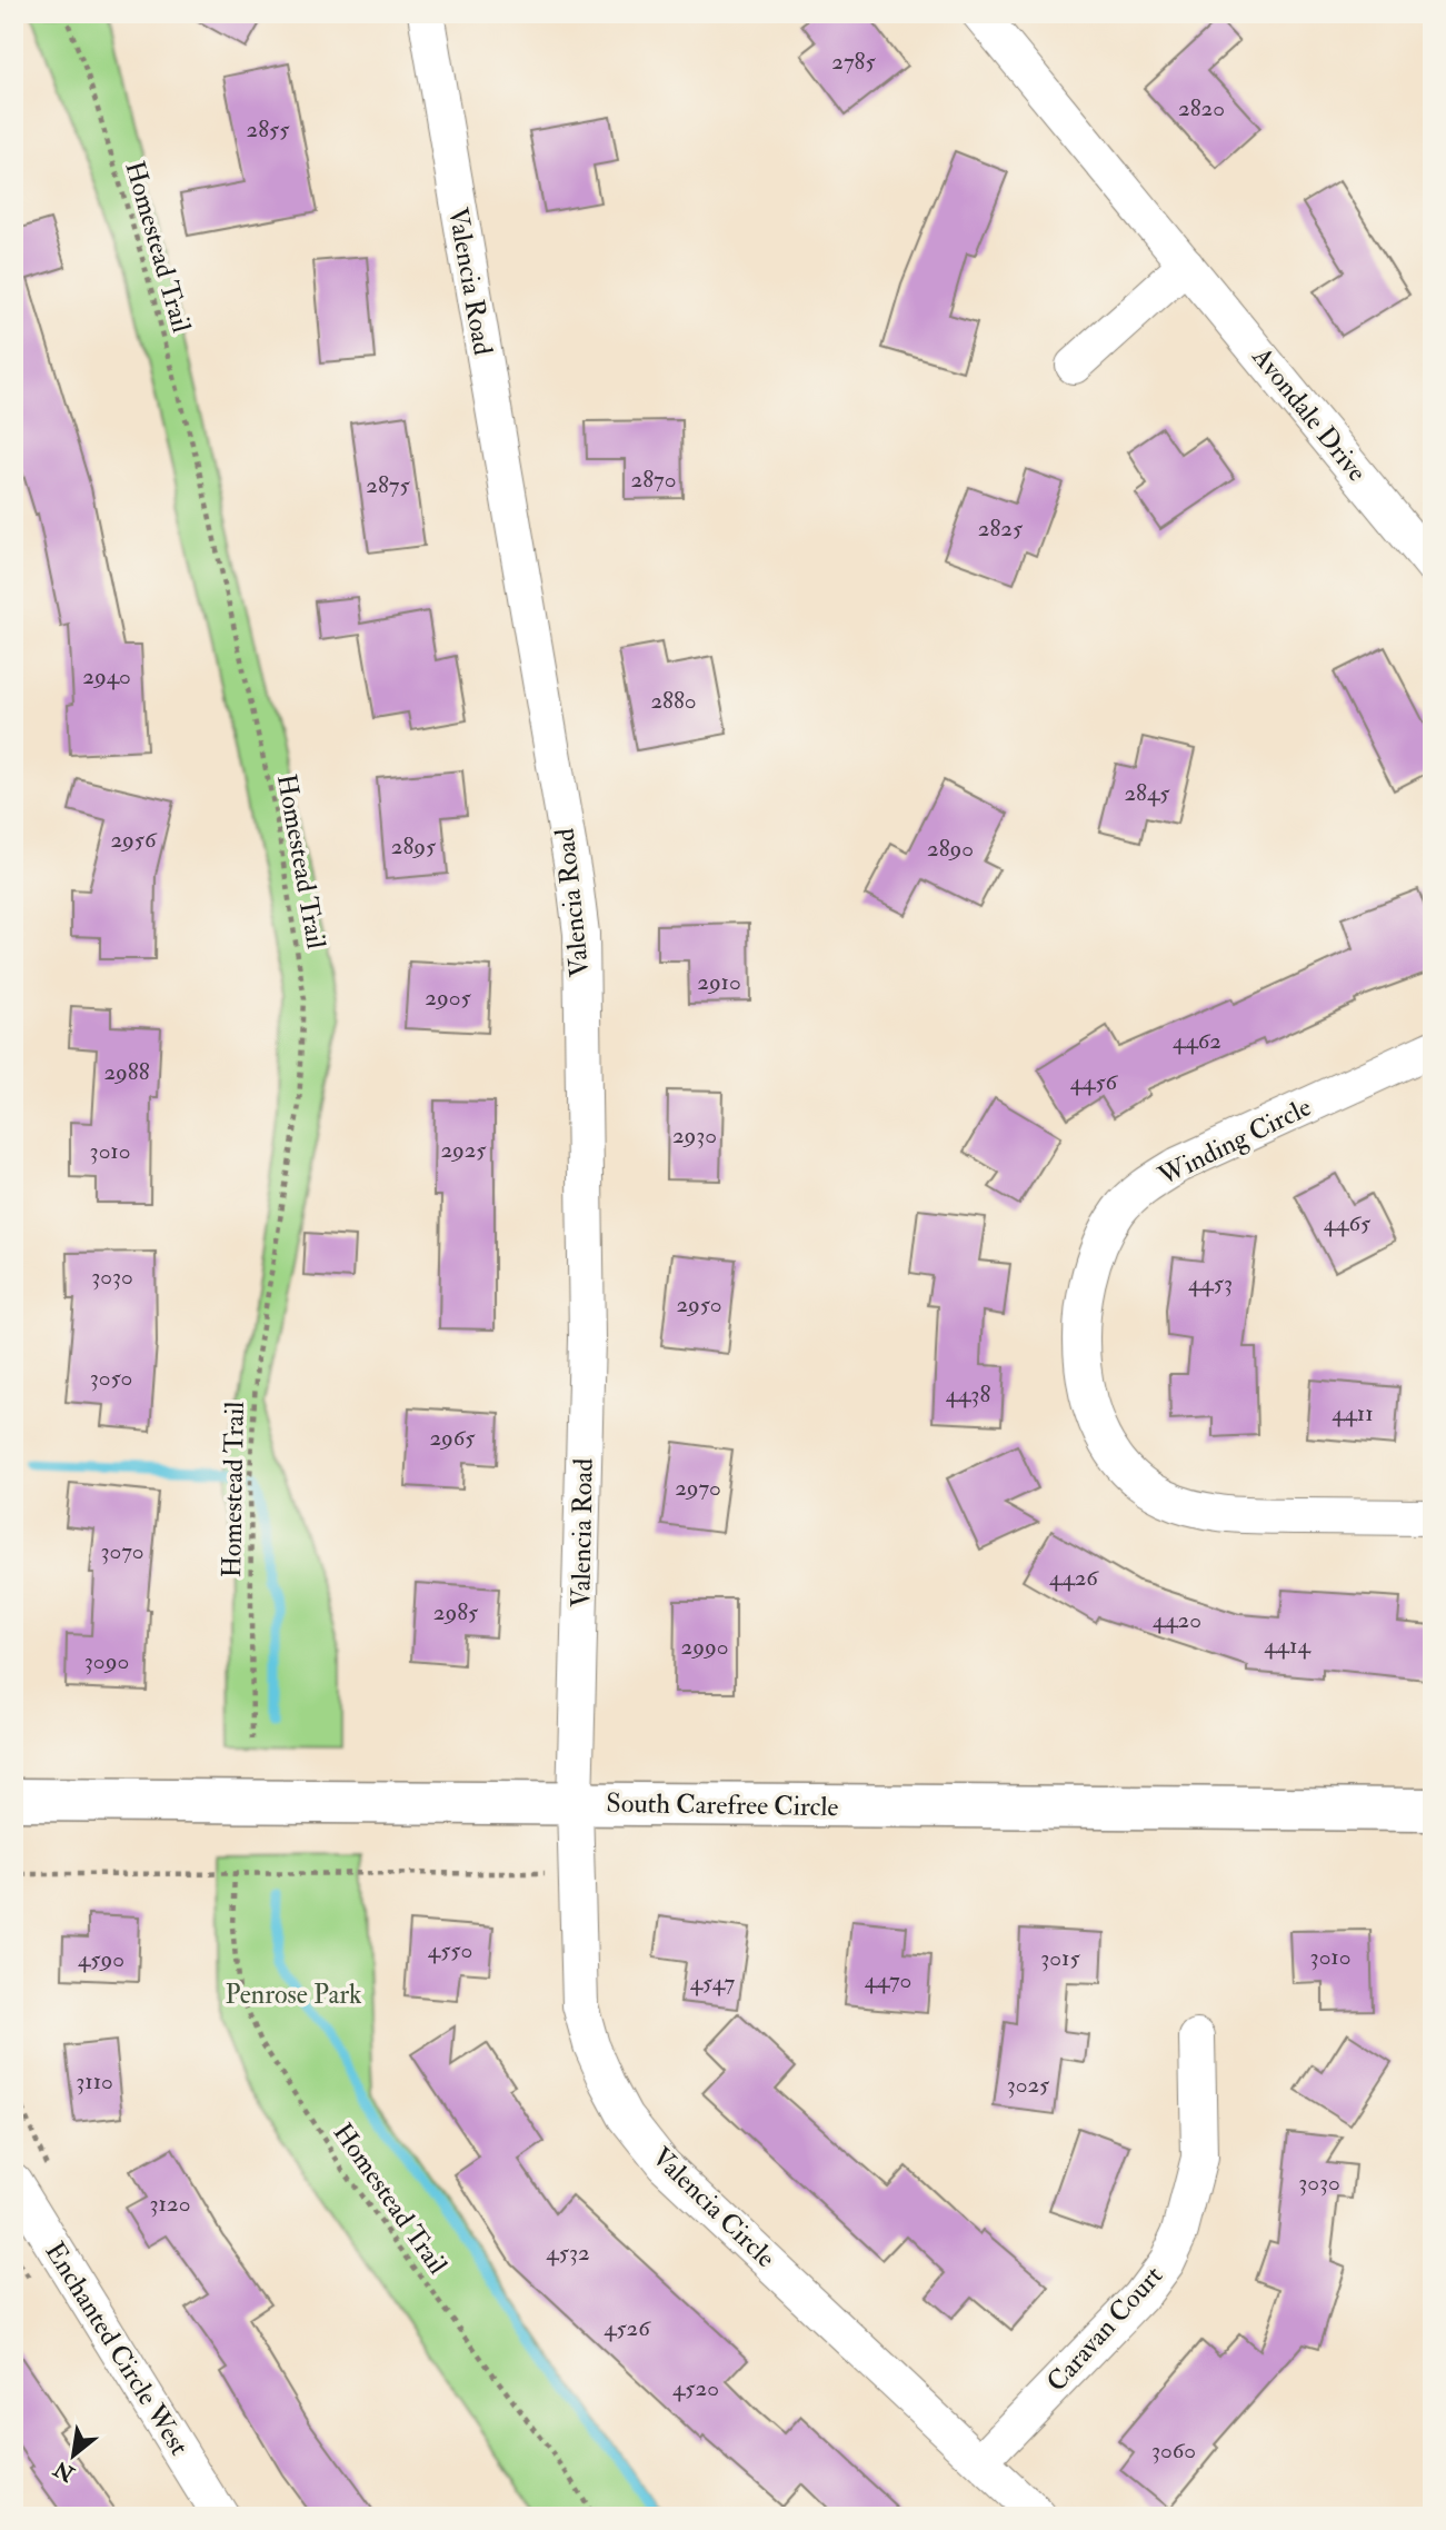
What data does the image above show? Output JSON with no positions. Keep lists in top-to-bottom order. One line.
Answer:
{"streets":{"main road":["South Carefree Circle"],"street":["Valencia Road","Avondale Drive","Winding Circle","Valencia Circle","Caravan Court","Enchanted Circle West"],"path":["Homestead Trail"]},"crossings":[["Valencia Road","South Carefree Circle"],["Valencia Road","Valencia Circle"],["South Carefree Circle","Valencia Circle"],["Valencia Circle","Caravan Court"]],"parks":["Penrose Park"],"house_numbers":["2785","2820","2855","2870","2875","2825","2940","2880","2845","2956","2895","2890","2910","2905","4462","2988","4456","2930","2925","3010","4465","3030","4453","2950","3050","4438","4411","2965","2970","3070","4426","2985","4420","4414","2990","3090","4550","3010","3015","4590","4470","4547","3110","3025","3030","3120","4532","4526","4520","3060"],"north":"bottom left"}
